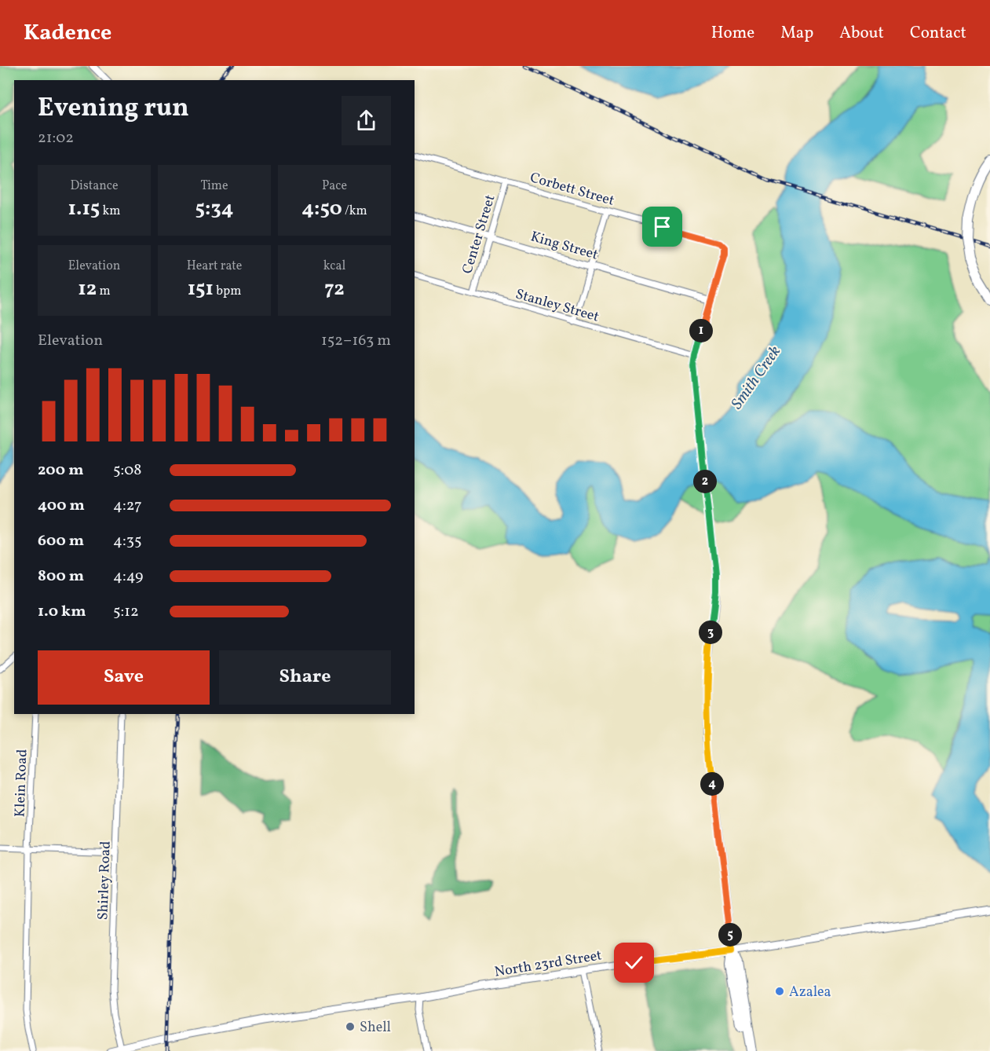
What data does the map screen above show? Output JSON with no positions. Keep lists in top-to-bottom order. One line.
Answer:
{"streets":{"main road":["North 23rd Street"],"street":["Corbett Street","Center Street","King Street","Stanley Street","Klein Road","Shirley Road"]},"crossings":[["Corbett Street","Center Street"],["Corbett Street","King Street"],["Center Street","King Street"],["Center Street","Stanley Street"],["Shirley Road","North 23rd Street"]],"water":["Smith Creek"],"places":["Azalea","Shell"],"page":{"header":"Kadence","nav":["Home","Map","About","Contact"],"heading":["Evening run","21:02"],"stats":[["Distance","1.15 km"],["Time","5:34"],["Pace","4:50 /km"],["Elevation","12 m"],["Heart rate","151 bpm"],["kcal","72"]],"pins":["1","2","3","4","5"],"chart":["Elevation","152–163 m"],"list":[{"name":"200 m","note":"5:08"},{"name":"400 m","note":"4:27"},{"name":"600 m","note":"4:35"},{"name":"800 m","note":"4:49"},{"name":"1.0 km","note":"5:12"}],"buttons":["Save","Share"]}}
